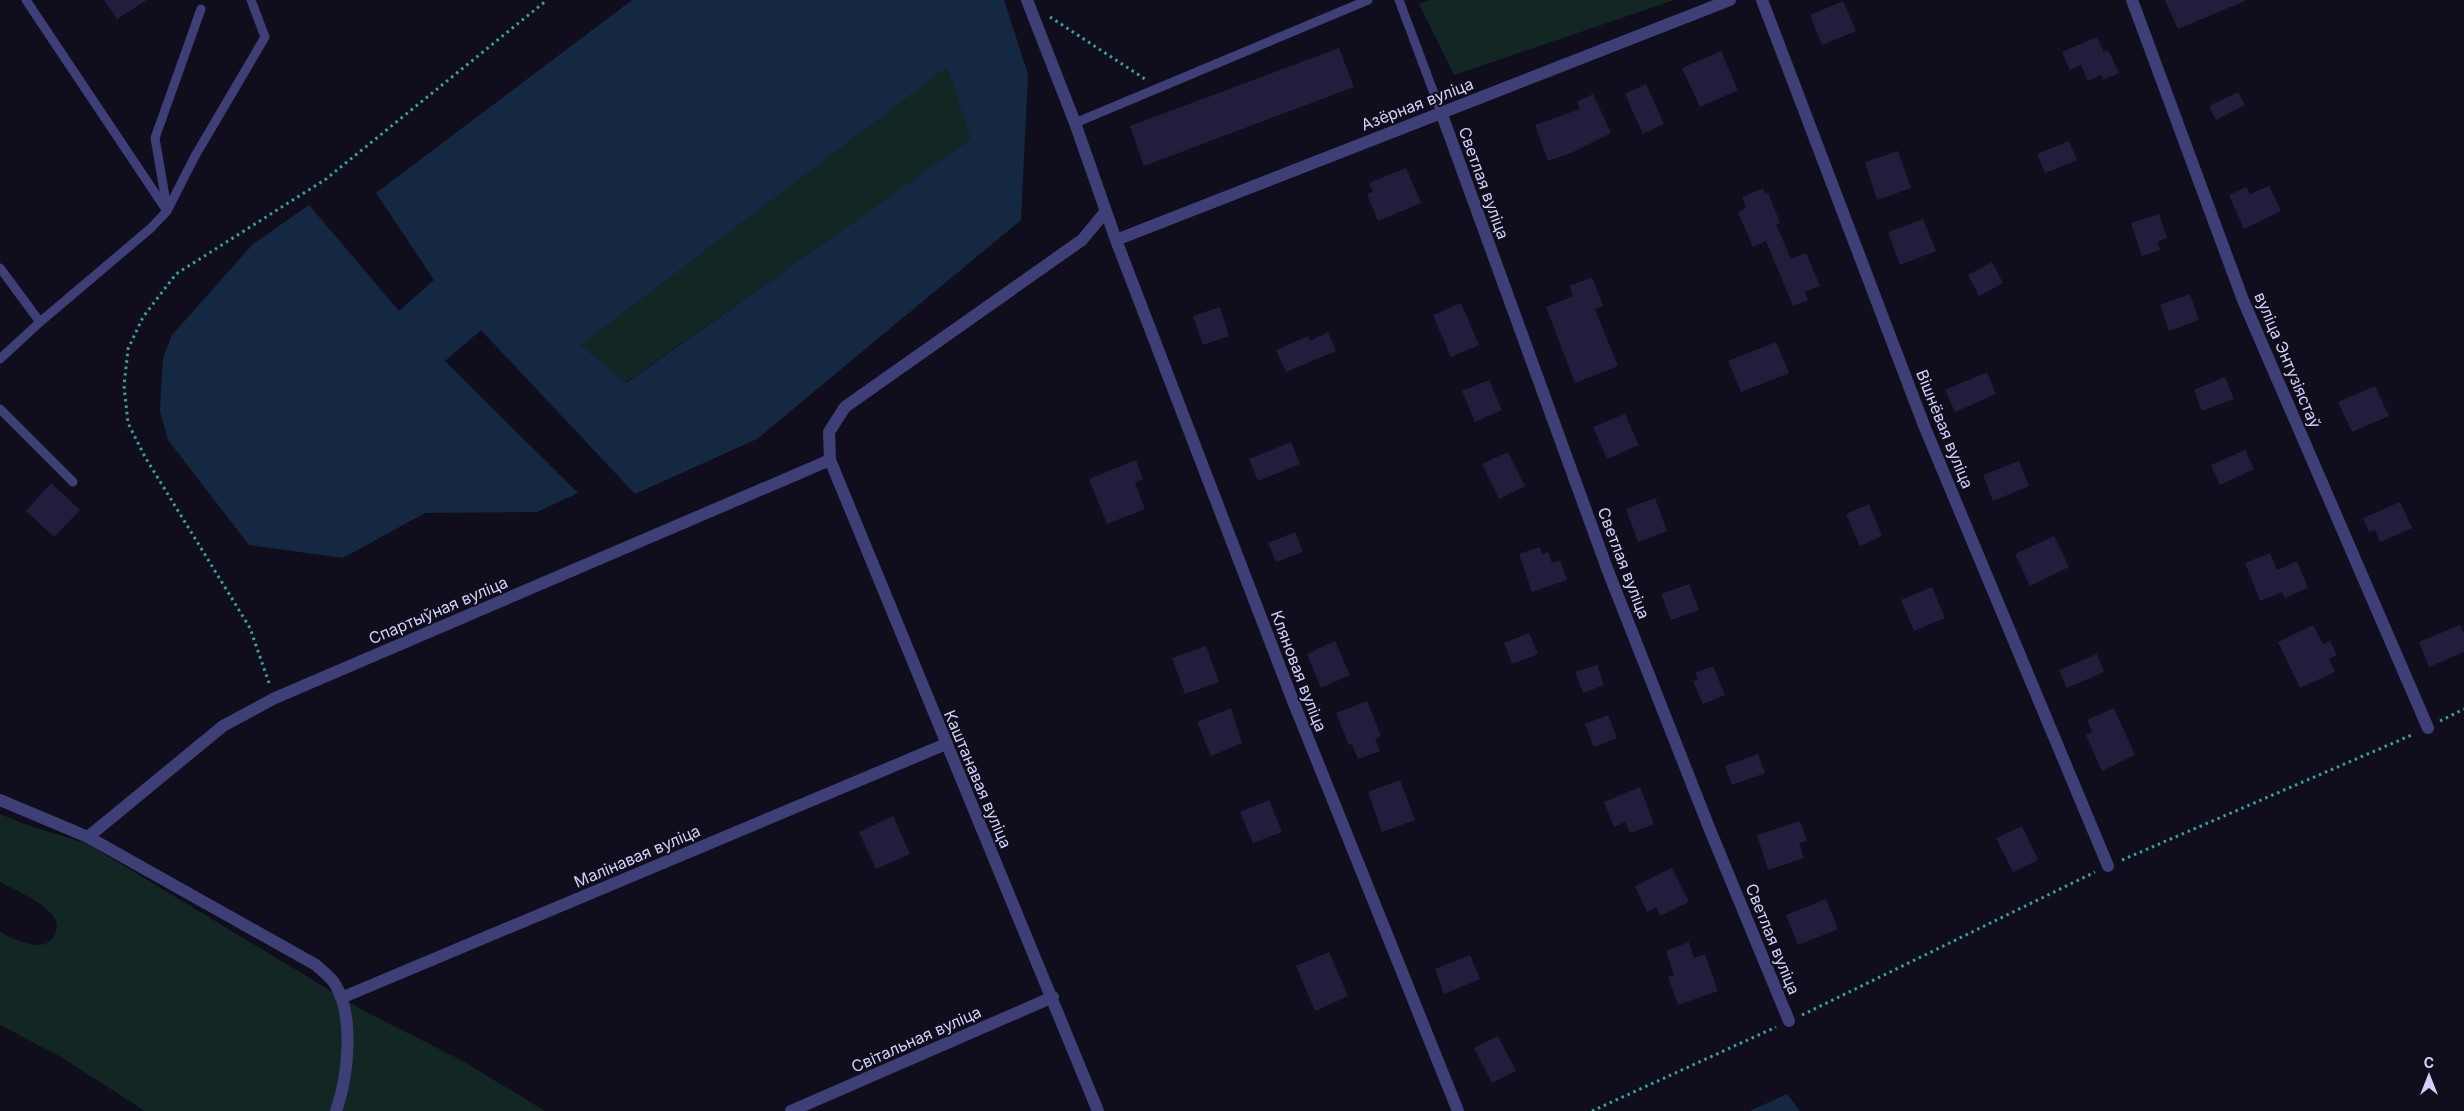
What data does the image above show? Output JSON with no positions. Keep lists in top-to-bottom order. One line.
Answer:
{"streets":{"street":["Азёрная вуліца","Светлая вуліца","вуліца Энтузіястаў","Вішнёвая вуліца","Спартыўная вуліца","Кляновая вуліца","Каштанавая вуліца","Малінавая вуліца","Світальная вуліца"]},"crossings":[["Азёрная вуліца","Светлая вуліца"],["Азёрная вуліца","Кляновая вуліца"],["Спартыўная вуліца","Каштанавая вуліца"],["Каштанавая вуліца","Малінавая вуліца"],["Каштанавая вуліца","Світальная вуліца"]],"north":"top"}
